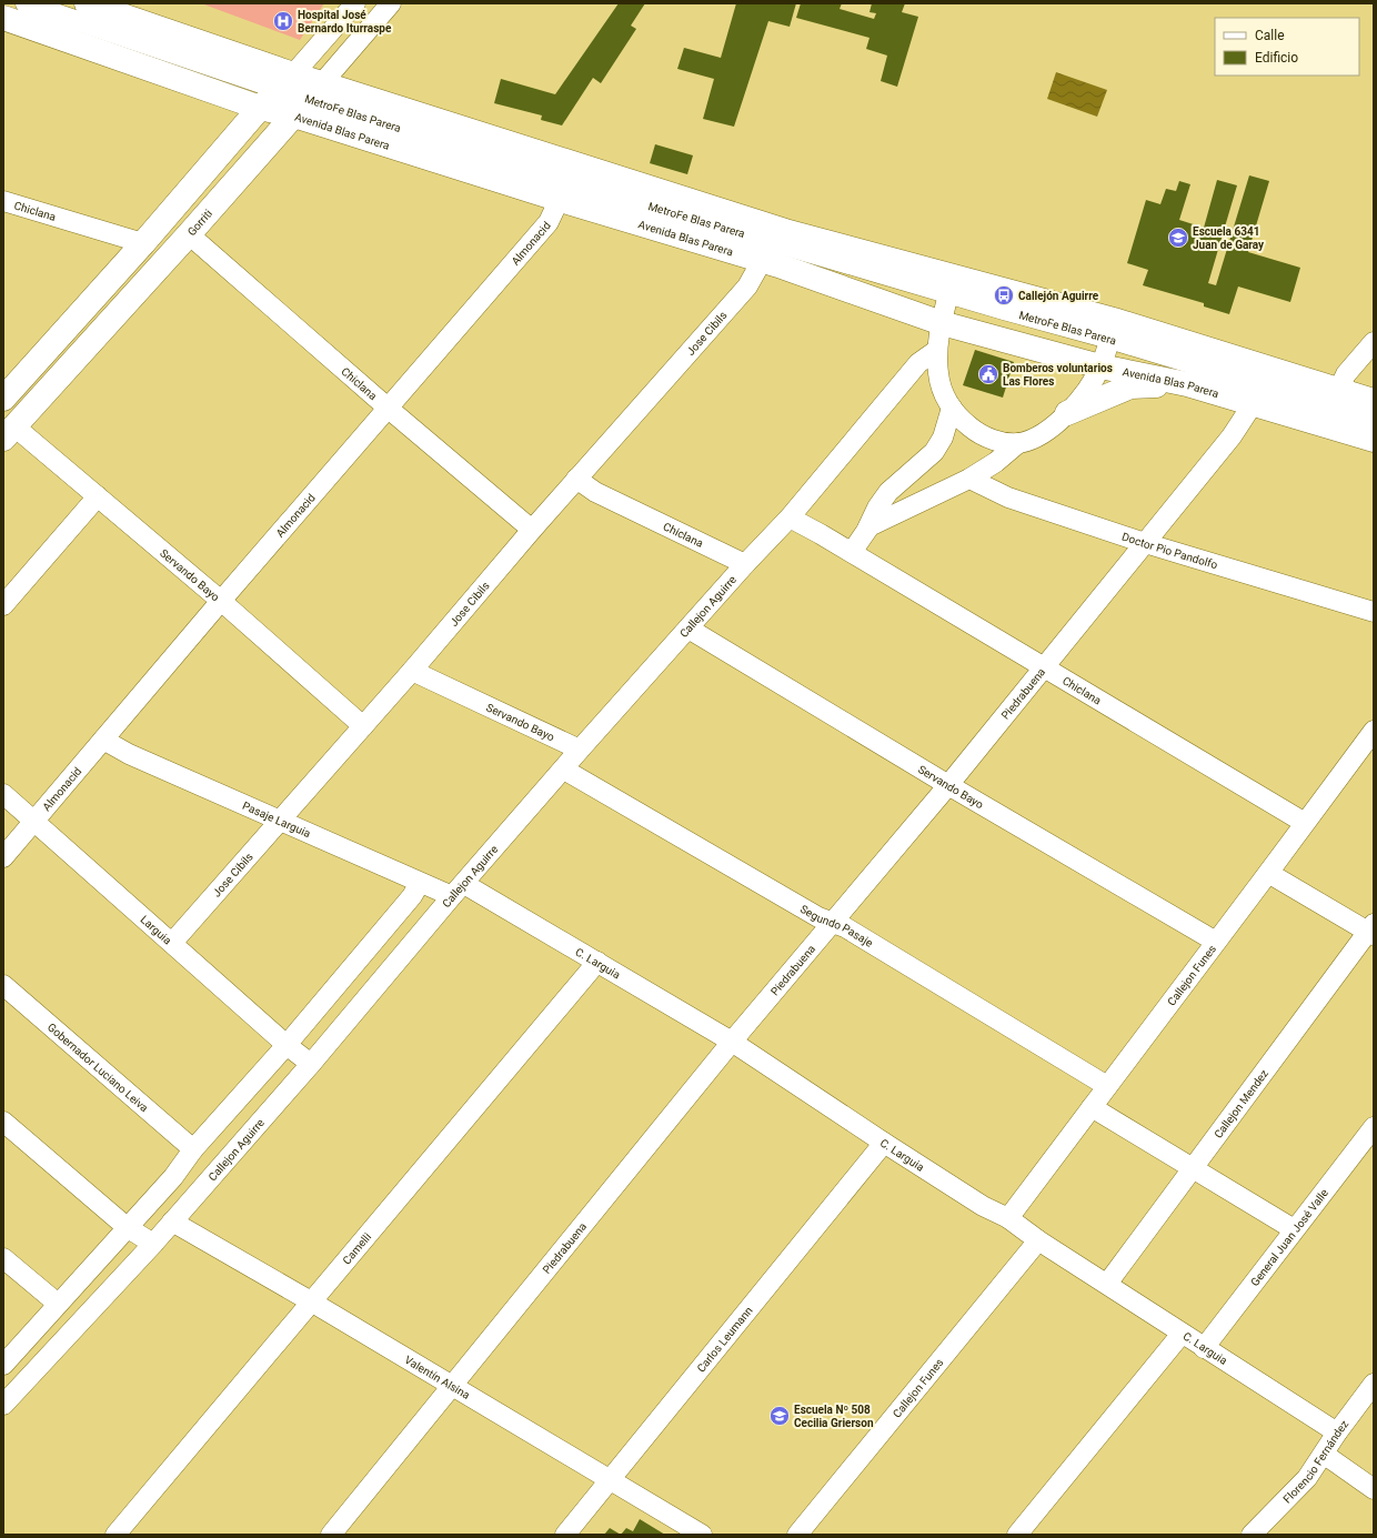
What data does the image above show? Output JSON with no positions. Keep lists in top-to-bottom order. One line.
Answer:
{"streets":{"main road":["Avenida Blas Parera","Gorriti"],"street":["MetroFe Blas Parera","Chiclana","Almonacid","Jose Cibils","Doctor Pio Pandolfo","Servando Bayo","Callejon Aguirre","Piedrabuena","Pasaje Larguia","Segundo Pasaje","Larguia","C. Larguia","Callejon Funes","Gobernador Luciano Leiva","Callejon Mendez","General Juan José Valle","Camelli","Carlos Leumann","Valentín Alsina","Florencio Fernández"]},"crossings":[["MetroFe Blas Parera","Avenida Blas Parera"],["Avenida Blas Parera","Gorriti"],["Avenida Blas Parera","Almonacid"],["Avenida Blas Parera","Jose Cibils"],["Avenida Blas Parera","Piedrabuena"],["Chiclana","Gorriti"],["Chiclana","Almonacid"],["Chiclana","Jose Cibils"],["Chiclana","Callejon Aguirre"],["Chiclana","Piedrabuena"],["Chiclana","Callejon Funes"],["Gorriti","Servando Bayo"],["Almonacid","Servando Bayo"],["Almonacid","Pasaje Larguia"],["Almonacid","Larguia"],["Jose Cibils","Servando Bayo"],["Jose Cibils","Pasaje Larguia"],["Jose Cibils","Larguia"],["Doctor Pio Pandolfo","Piedrabuena"],["Servando Bayo","Callejon Aguirre"],["Servando Bayo","Piedrabuena"],["Servando Bayo","Callejon Funes"],["Callejon Aguirre","Pasaje Larguia"],["Callejon Aguirre","Segundo Pasaje"],["Callejon Aguirre","Larguia"],["Callejon Aguirre","C. Larguia"],["Callejon Aguirre","Valentín Alsina"],["Piedrabuena","Segundo Pasaje"],["Piedrabuena","C. Larguia"],["Piedrabuena","Valentín Alsina"],["Pasaje Larguia","C. Larguia"],["Segundo Pasaje","Callejon Funes"],["C. Larguia","Callejon Funes"],["C. Larguia","Callejon Mendez"],["C. Larguia","General Juan José Valle"],["C. Larguia","Camelli"],["C. Larguia","Carlos Leumann"],["C. Larguia","Florencio Fernández"],["Camelli","Valentín Alsina"],["Carlos Leumann","Valentín Alsina"]],"places":{"hospital":["Hospital José Bernardo Iturraspe"],"school or university":["Escuela 6341 Juan de Garay","Escuela Nº 508 Cecilia Grierson"],"bus stop":["Callejón Aguirre"],"public building":["Bomberos voluntarios Las Flores"]},"legend":["Calle","Edificio"]}
